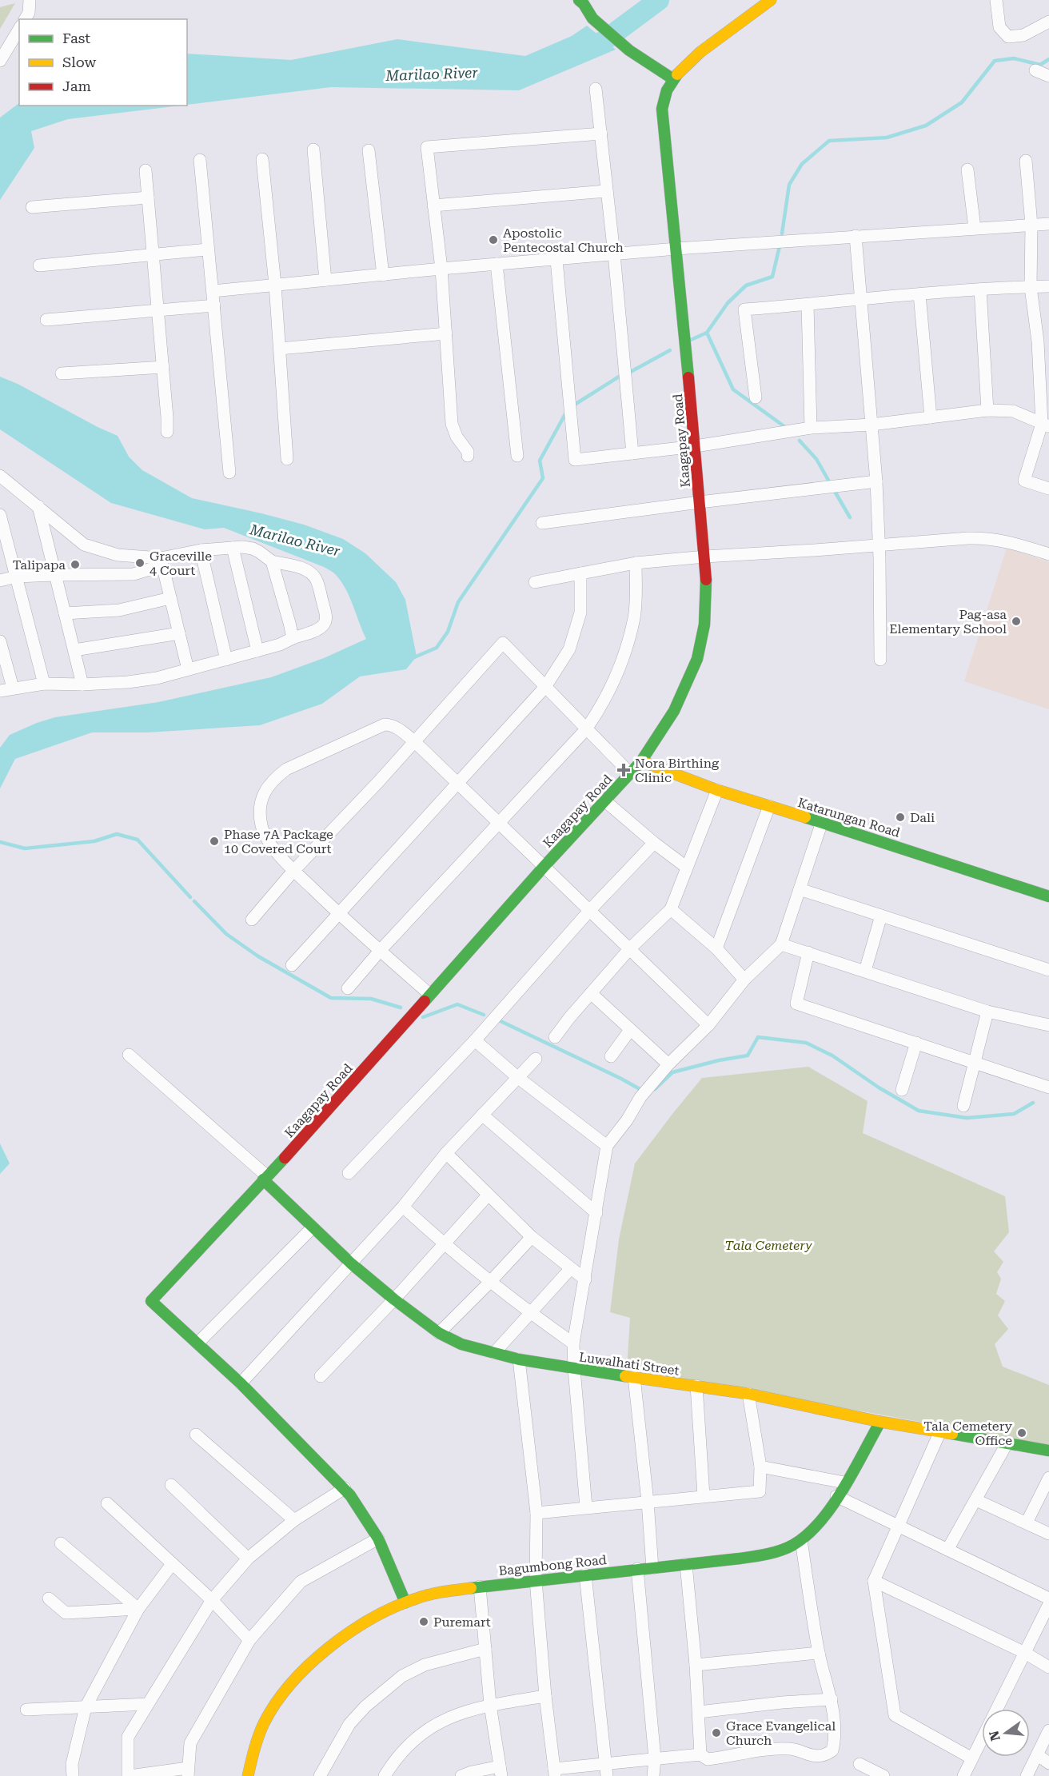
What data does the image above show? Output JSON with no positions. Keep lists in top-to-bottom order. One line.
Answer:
{"streets":{"street":["Kaagapay Road","Katarungan Road","Luwalhati Street","Bagumbong Road"]},"crossings":[["Kaagapay Road","Katarungan Road"],["Kaagapay Road","Luwalhati Street"],["Luwalhati Street","Bagumbong Road"]],"water":["Marilao River"],"parks":["Tala Cemetery"],"places":{"other":["Apostolic Pentecostal Church","Graceville 4 Court","Talipapa","Pag-asa Elementary School","Dali","Phase 7A Package 10 Covered Court","Tala Cemetery Office","Puremart","Grace Evangelical Church"],"health":["Nora Birthing Clinic"]},"legend":["Fast","Slow","Jam"],"north":"left"}
